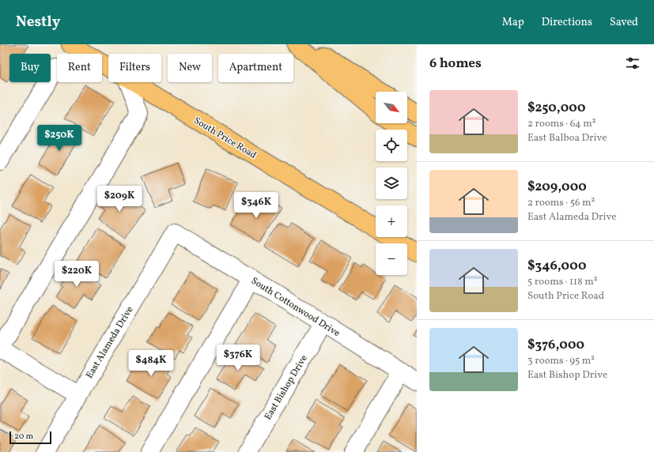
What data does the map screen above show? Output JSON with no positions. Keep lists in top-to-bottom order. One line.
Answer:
{"streets":{"main road":["South Price Road"],"street":["South Cottonwood Drive","East Alameda Drive","East Bishop Drive"]},"crossings":[["South Cottonwood Drive","East Alameda Drive"],["South Cottonwood Drive","East Bishop Drive"]],"scale_bar":"20 m","north":"bottom right","page":{"header":"Nestly","nav":["Map","Directions","Saved"],"heading":"6 homes","chip":["Buy","Rent","Filters","New","Apartment"],"list":[{"name":"$250,000","note":"2 rooms · 64 m² · East Balboa Drive"},{"name":"$209,000","note":"2 rooms · 56 m² · East Alameda Drive"},{"name":"$346,000","note":"5 rooms · 118 m² · South Price Road"},{"name":"$376,000","note":"3 rooms · 95 m² · East Bishop Drive"}],"map_buttons":["+","−"],"price":["$250K","$209K","$346K","$220K","$376K","$484K"],"scale":"20 m"}}
